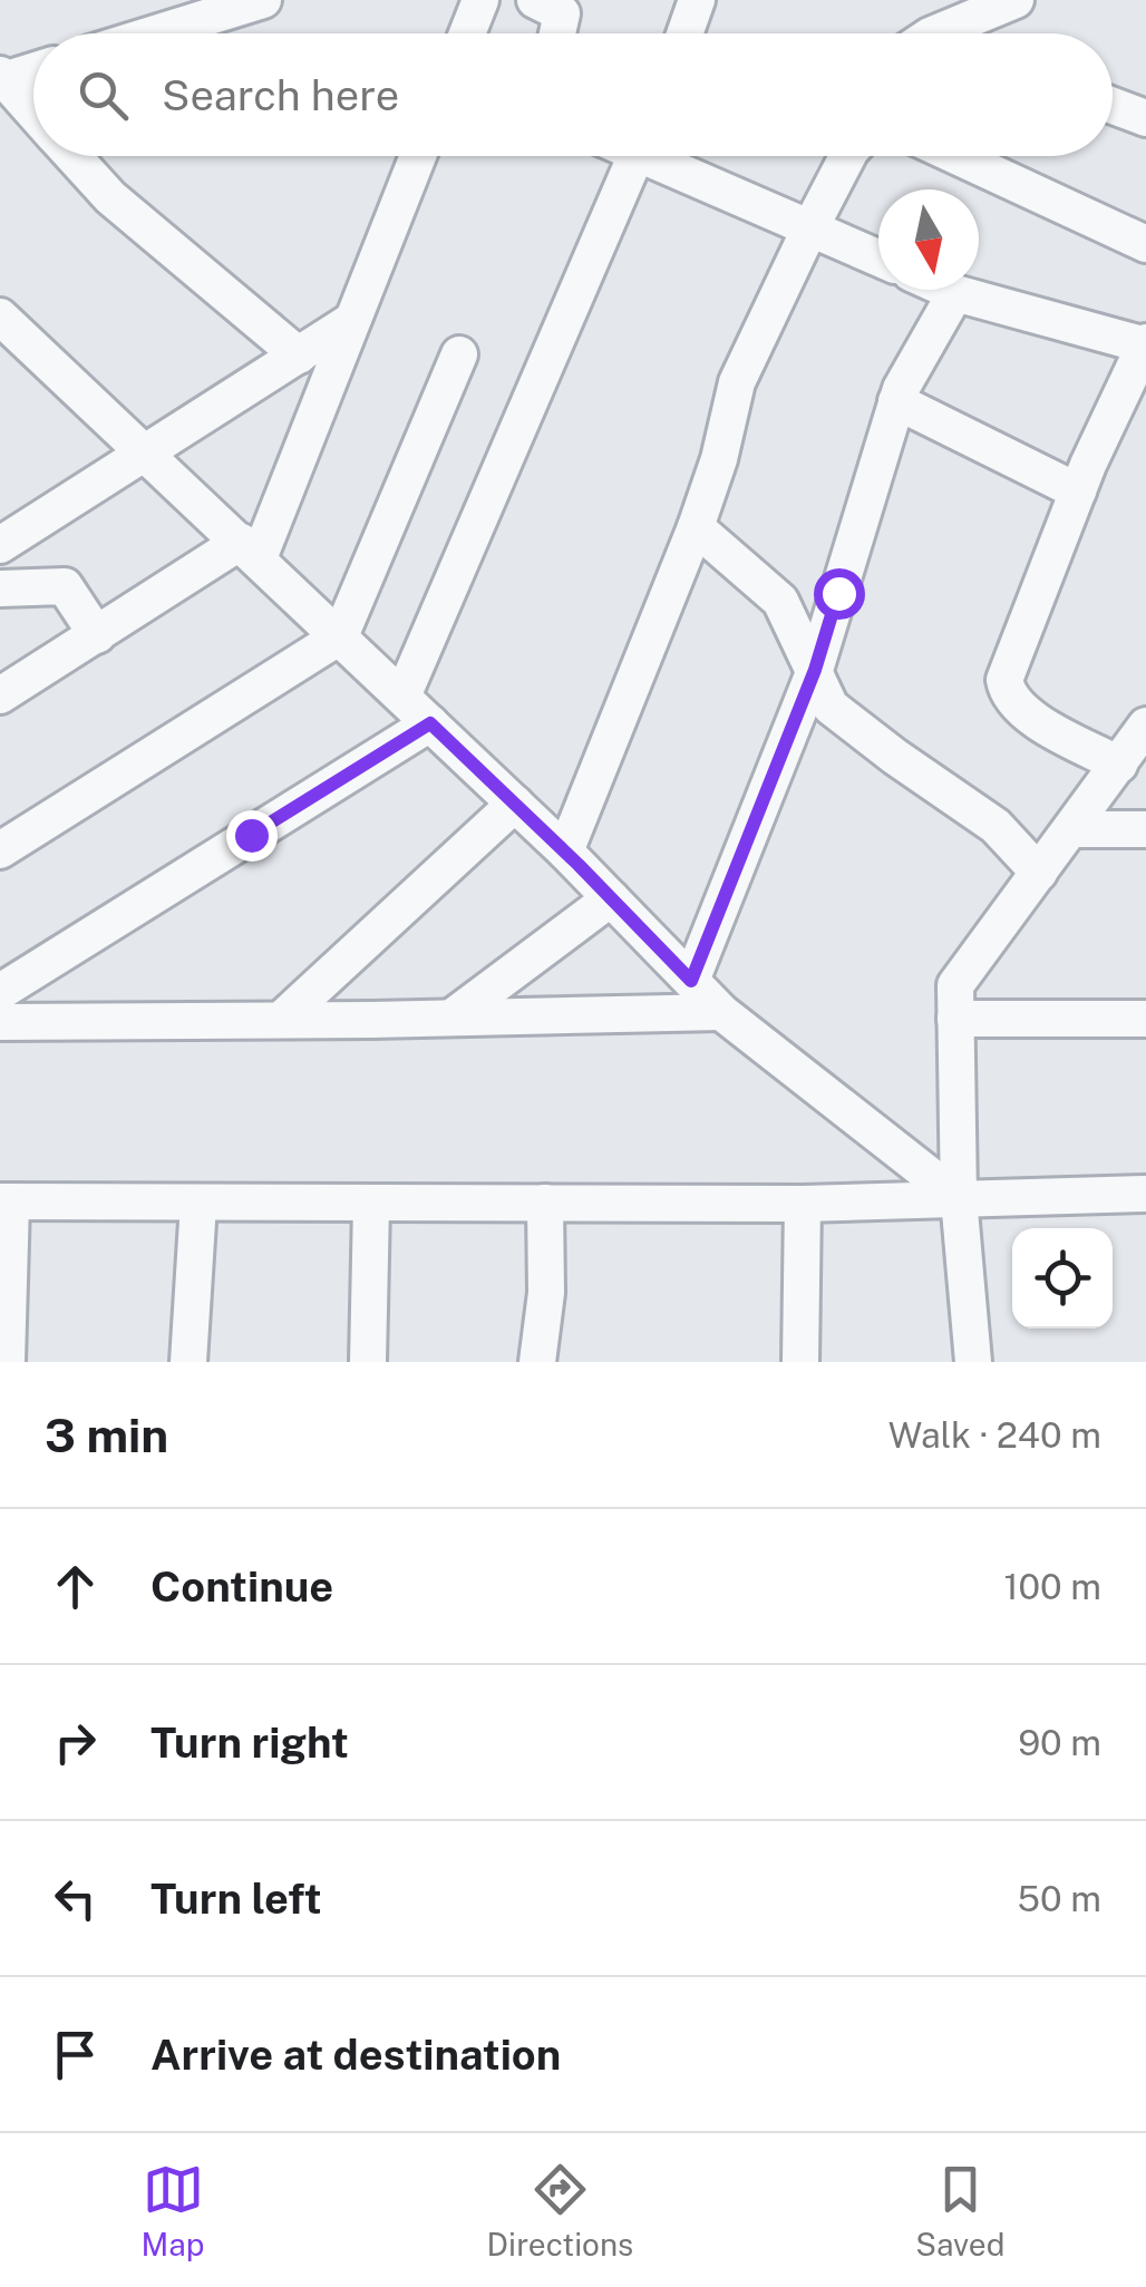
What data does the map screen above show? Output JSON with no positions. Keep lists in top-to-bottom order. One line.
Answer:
{"north":"bottom","page":{"search":"Search here","heading":["3 min","Walk · 240 m"],"list":[["Continue","100 m"],["Turn right","90 m"],["Turn left","50 m"],"Arrive at destination"],"nav":["Map","Directions","Saved"]}}
